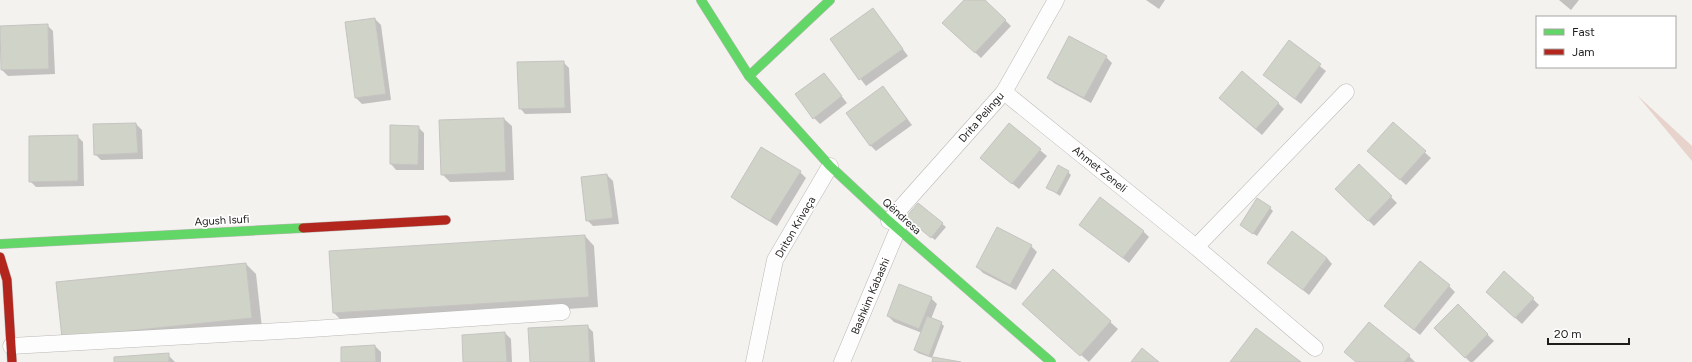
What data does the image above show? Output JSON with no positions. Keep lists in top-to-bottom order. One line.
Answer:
{"streets":{"street":["Qëndresa","Agush Isufi"],"lane":["Drita Pelingu","Ahmet Zeneli","Driton Krivaça","Bashkim Kabashi"]},"crossings":[["Drita Pelingu","Ahmet Zeneli"],["Drita Pelingu","Qëndresa"],["Drita Pelingu","Bashkim Kabashi"],["Qëndresa","Driton Krivaça"],["Qëndresa","Bashkim Kabashi"]],"legend":["Fast","Jam"],"scale_bar":"20 m"}
